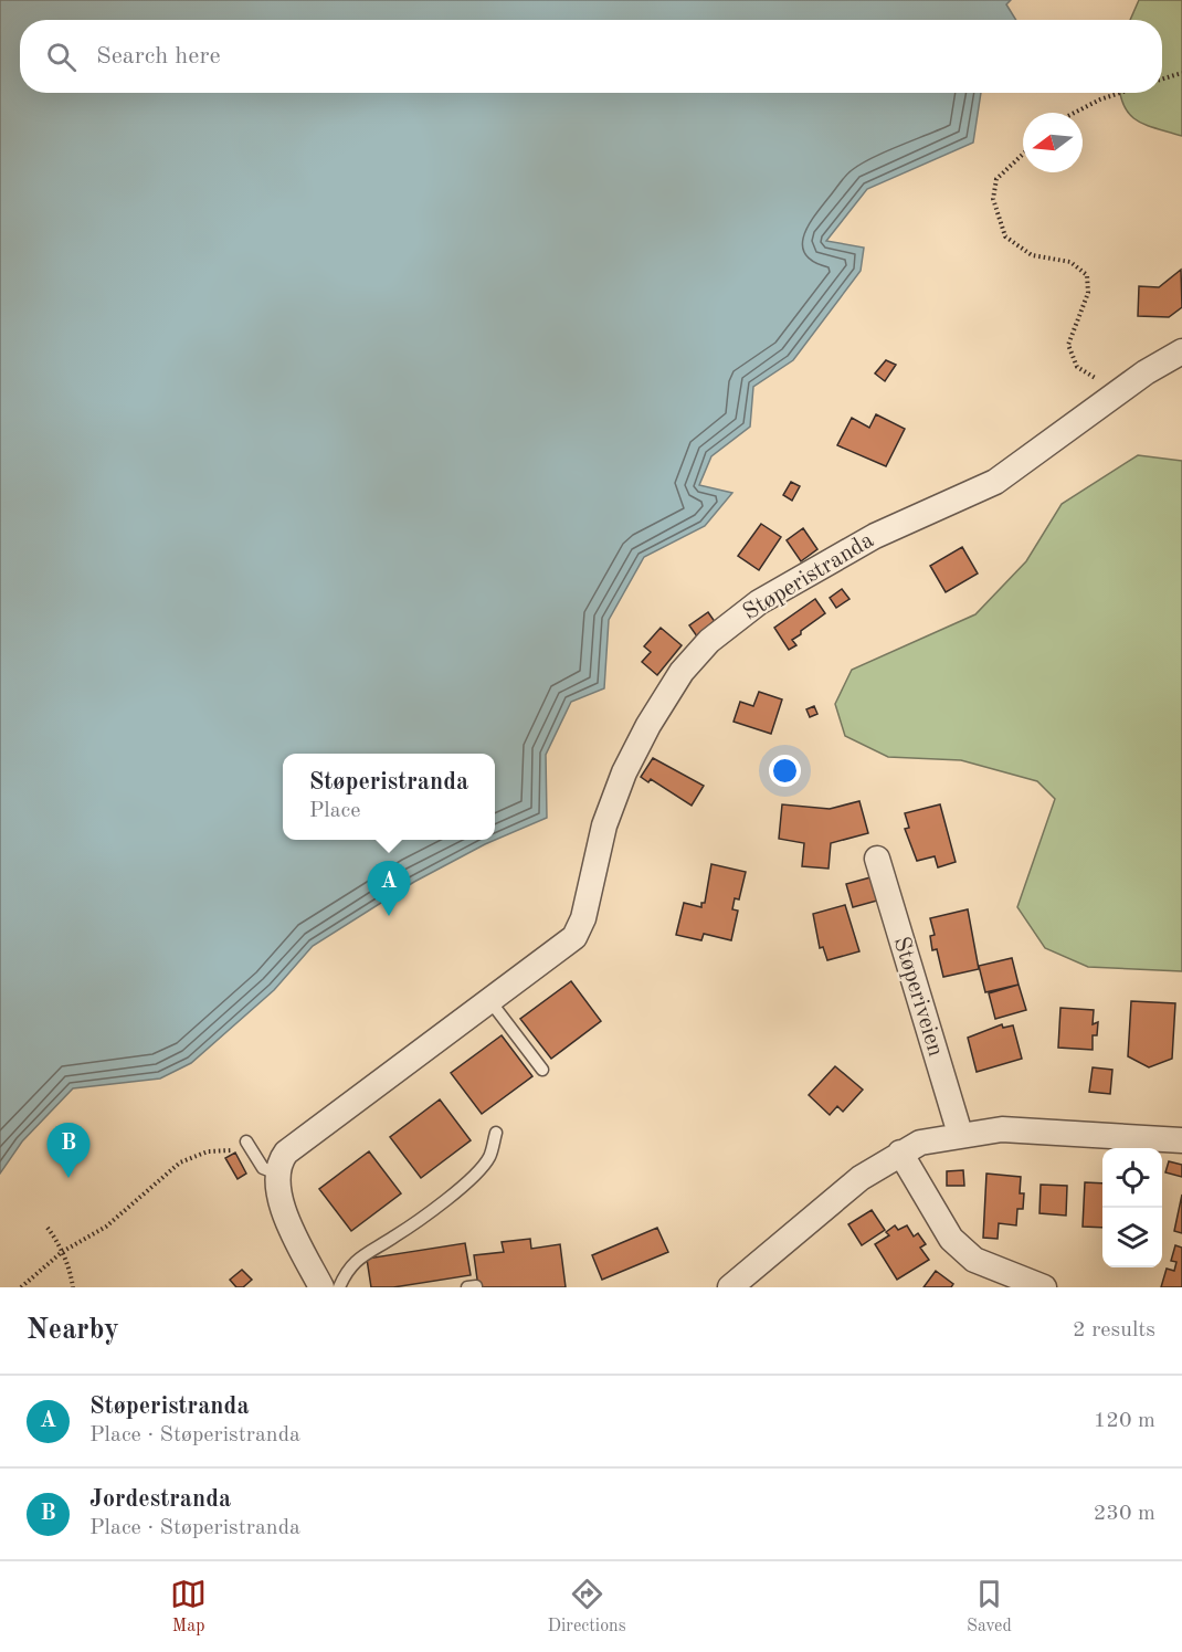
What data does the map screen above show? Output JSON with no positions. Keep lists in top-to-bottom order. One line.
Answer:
{"streets":{"street":["Støperistranda","Støperiveien"]},"north":"left","page":{"search":"Search here","popup":["Støperistranda","Place"],"pins":["A","B"],"heading":["Nearby","2 results"],"list":[{"mark":"A","name":"Støperistranda","note":"Place · Støperistranda","value":"120 m"},{"mark":"B","name":"Jordestranda","note":"Place · Støperistranda","value":"230 m"}],"nav":["Map","Directions","Saved"]}}
